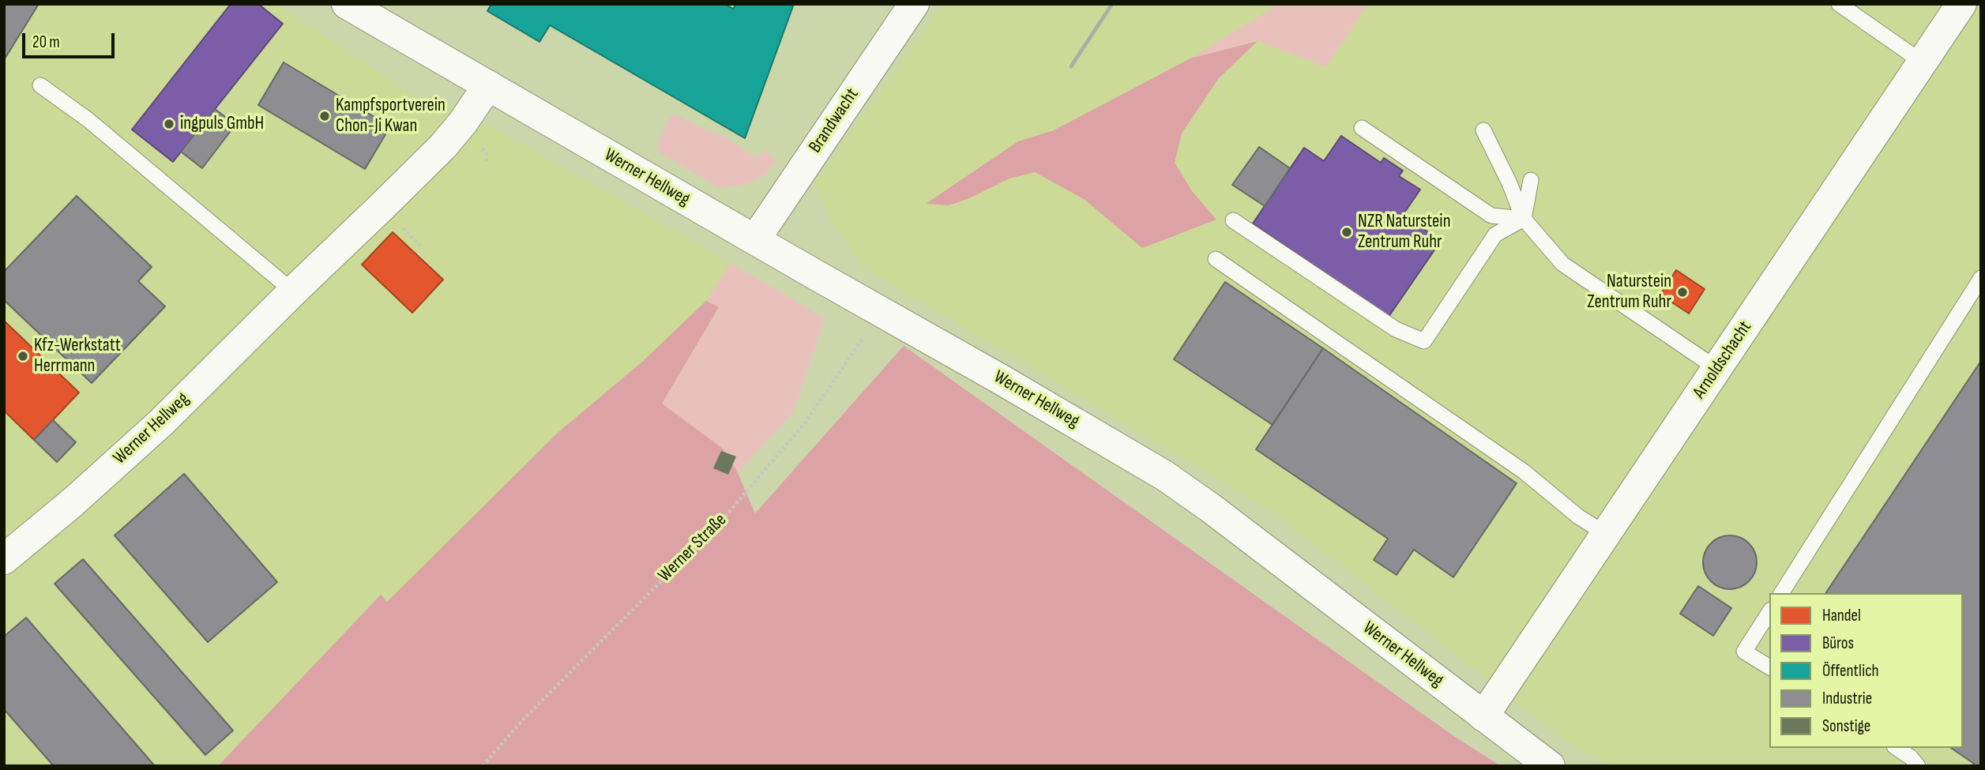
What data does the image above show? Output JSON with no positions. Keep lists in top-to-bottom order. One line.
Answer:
{"streets":{"street":["Brandwacht","Werner Hellweg","Arnoldschacht"],"path":["Werner Straße"]},"crossings":[["Brandwacht","Werner Hellweg"],["Werner Hellweg","Arnoldschacht"],["Werner Hellweg","Werner Straße"]],"places":["Kampfsportverein Chon-Ji Kwan","ingpuls GmbH","NZR Naturstein Zentrum Ruhr","Naturstein Zentrum Ruhr","Kfz-Werkstatt Herrmann"],"legend":["Handel","Büros","Öffentlich","Industrie","Sonstige"],"scale_bar":"20 m"}
